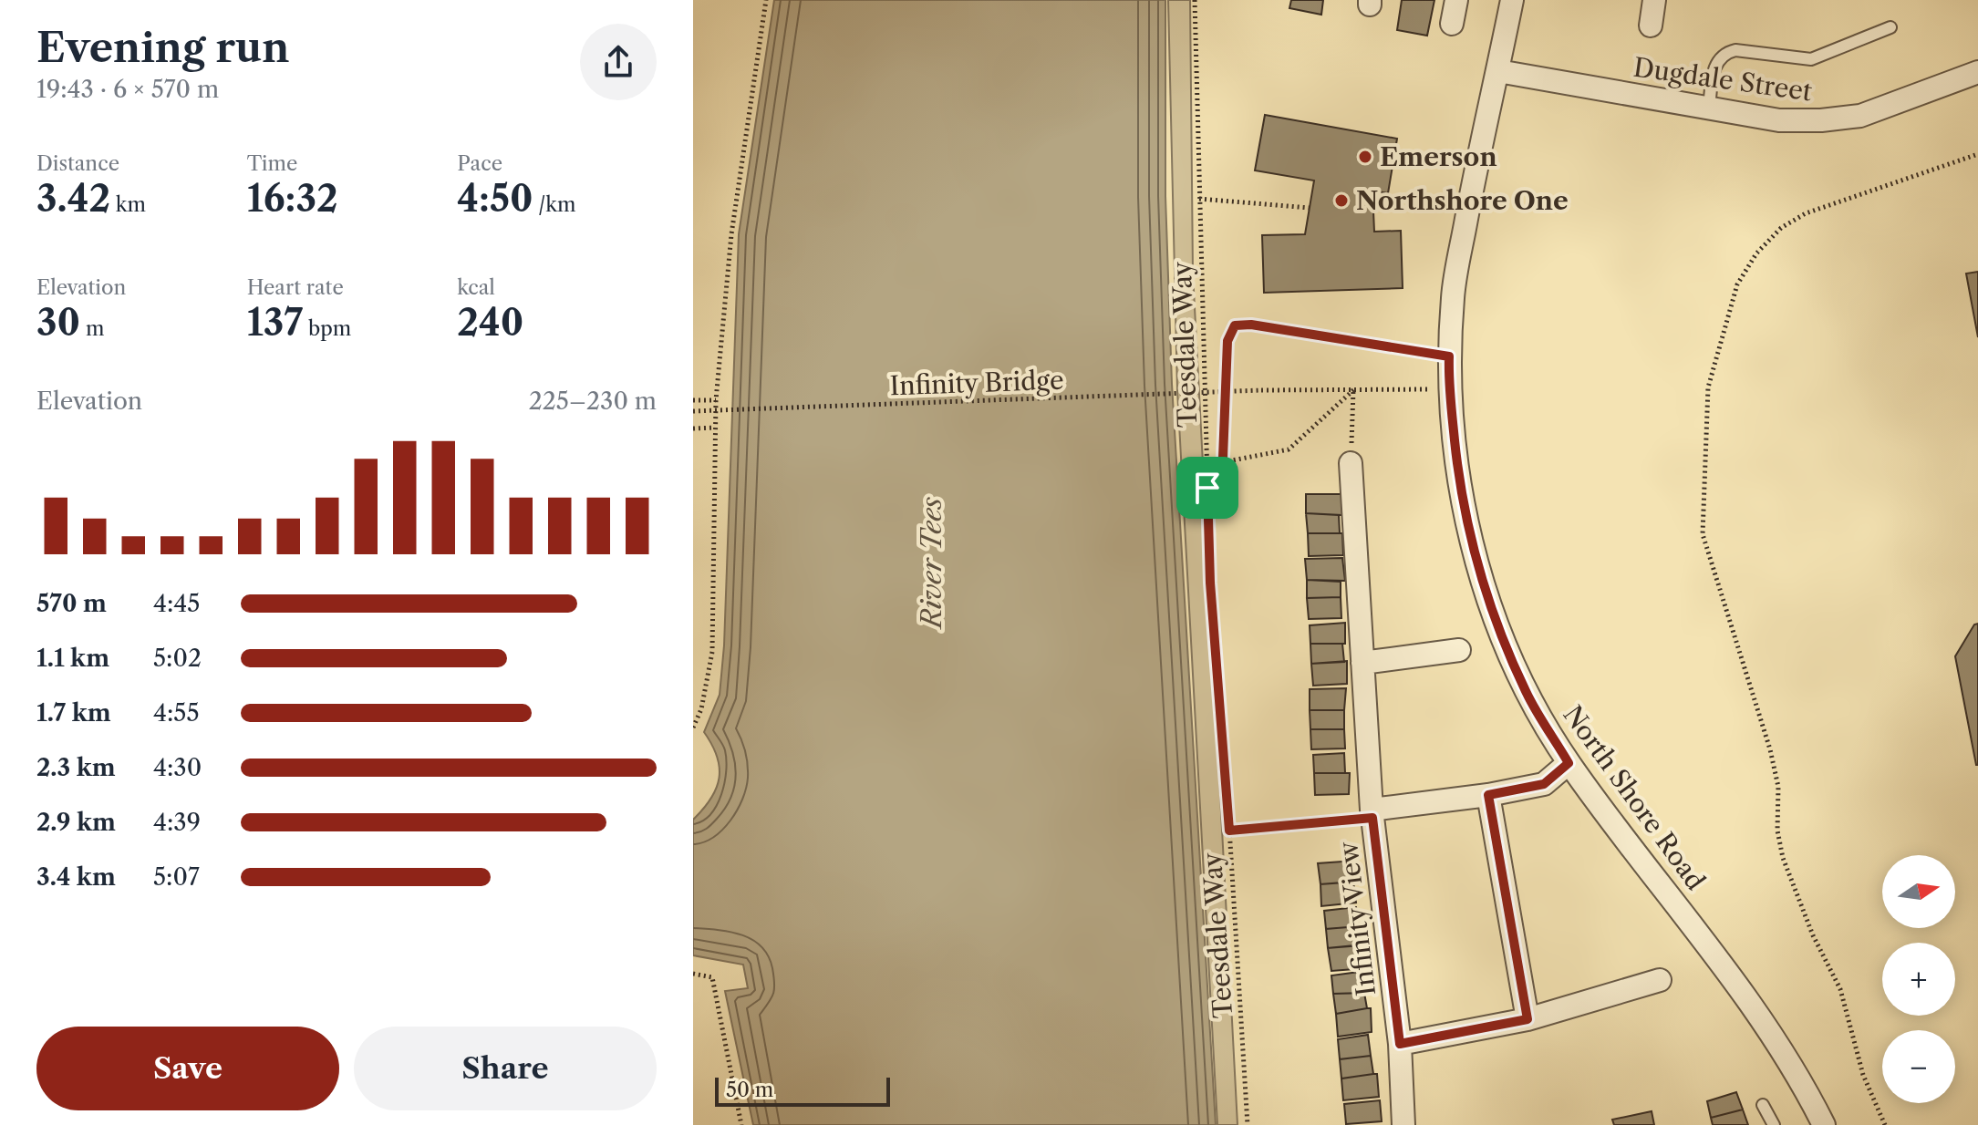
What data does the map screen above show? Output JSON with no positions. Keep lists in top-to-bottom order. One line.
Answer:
{"streets":{"street":["Dugdale Street","North Shore Road","Infinity View"],"path":["Teesdale Way","Infinity Bridge"]},"crossings":[["Dugdale Street","North Shore Road"],["Infinity Bridge","North Shore Road"]],"water":["River Tees"],"places":["Emerson","Northshore One"],"scale_bar":"50 m","north":"right","page":{"heading":["Evening run","19:43 · 6 × 570 m"],"stats":[["Distance","3.42 km"],["Time","16:32"],["Pace","4:50 /km"],["Elevation","30 m"],["Heart rate","137 bpm"],["kcal","240"]],"chart":["Elevation","225–230 m"],"list":[{"name":"570 m","note":"4:45"},{"name":"1.1 km","note":"5:02"},{"name":"1.7 km","note":"4:55"},{"name":"2.3 km","note":"4:30"},{"name":"2.9 km","note":"4:39"},{"name":"3.4 km","note":"5:07"}],"map_buttons":["+","−"],"buttons":["Save","Share"],"scale":"50 m"}}
